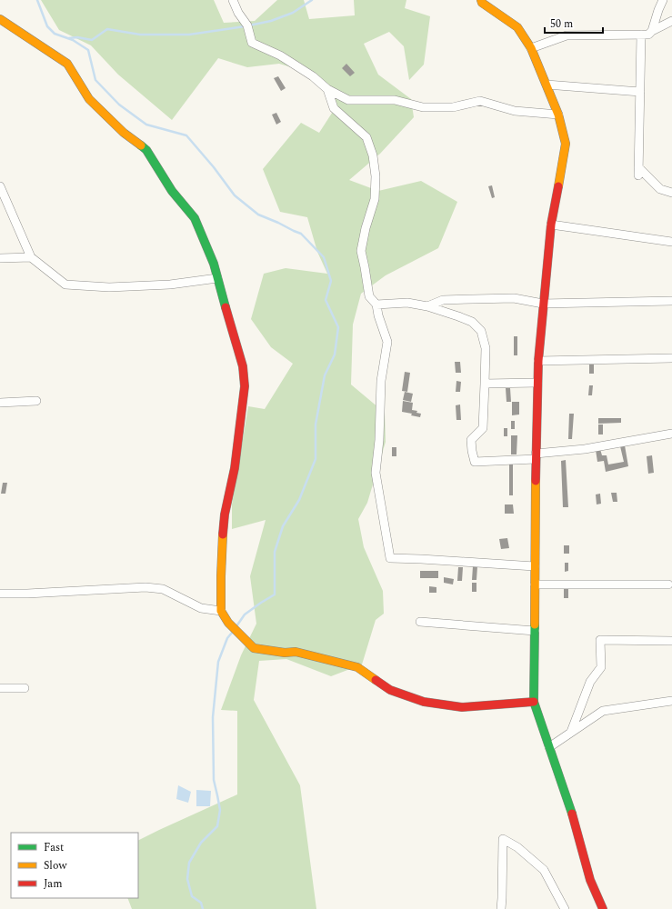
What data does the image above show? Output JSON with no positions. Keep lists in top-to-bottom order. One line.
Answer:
{"legend":["Fast","Slow","Jam"],"scale_bar":"50 m"}
